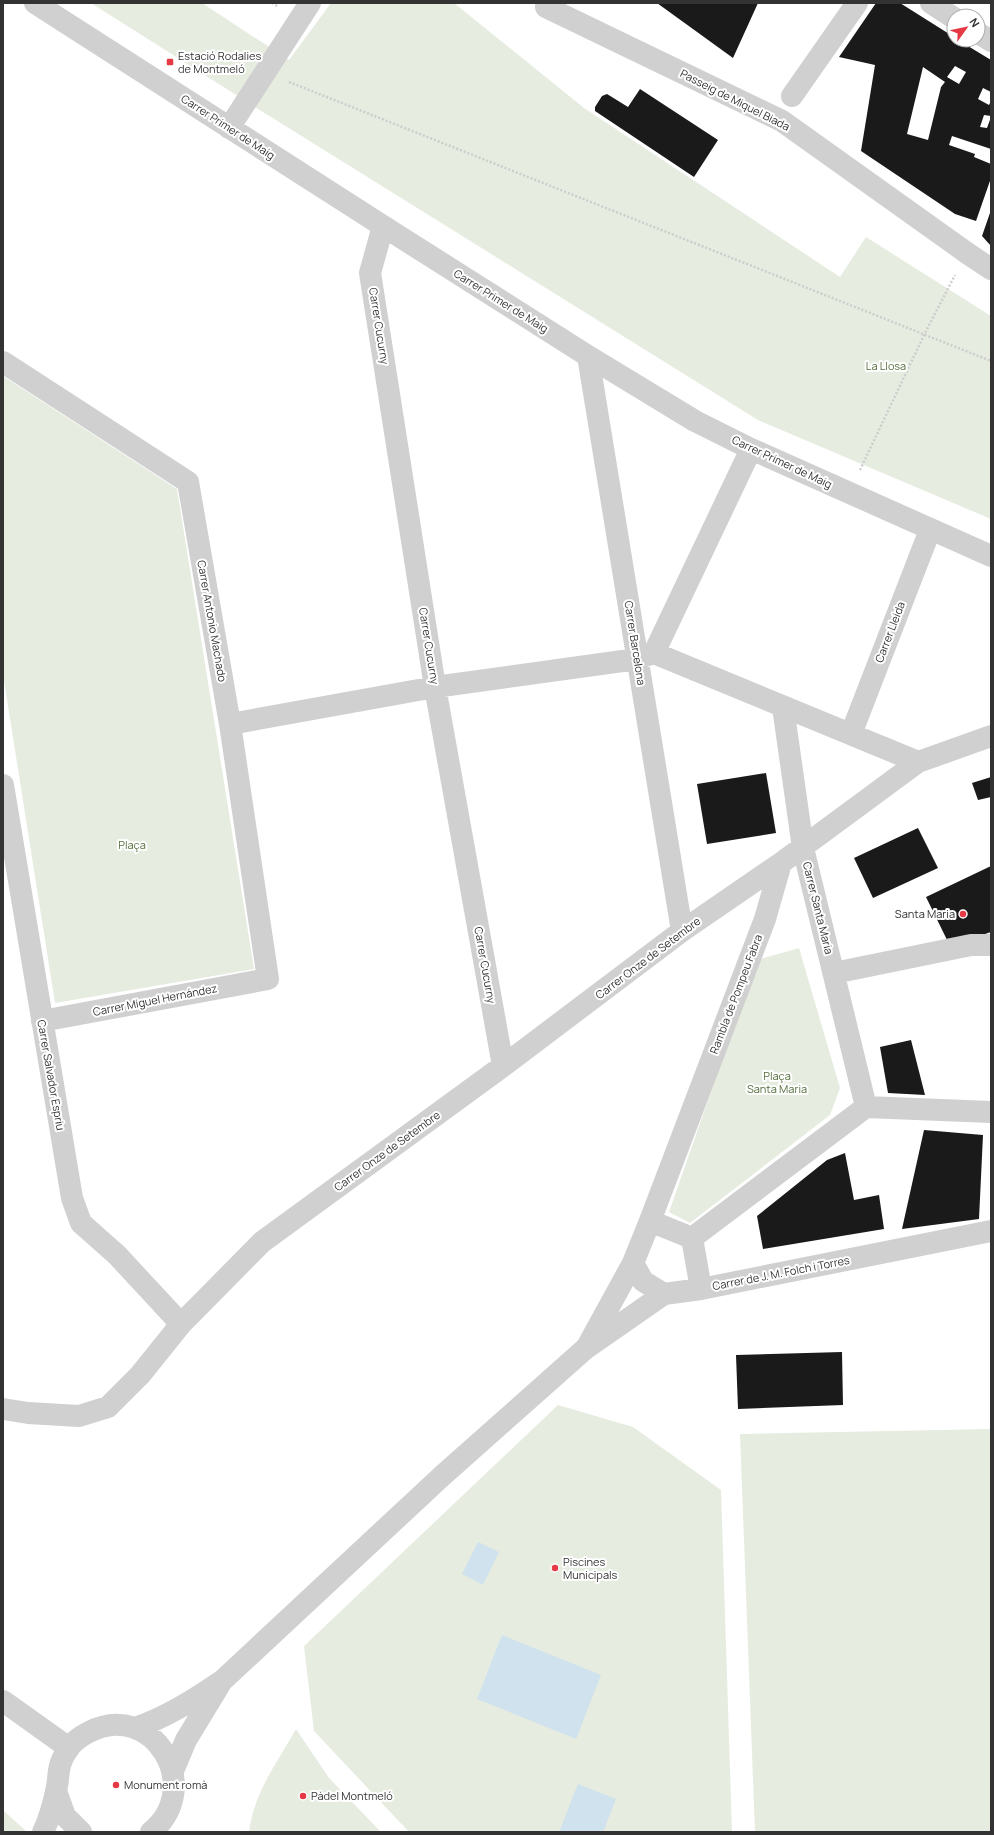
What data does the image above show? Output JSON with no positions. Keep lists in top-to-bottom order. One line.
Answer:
{"streets":{"street":["Passeig de Miquel Biada","Carrer Primer de Maig","Carrer Cucurny","Carrer Antonio Machado","Carrer Lleida","Carrer Barcelona","Carrer Santa Maria","Carrer Onze de Setembre","Rambla de Pompeu Fabra","Carrer Miguel Hernández","Carrer Salvador Espriu","Carrer de J. M. Folch i Torres"]},"crossings":[["Carrer Primer de Maig","Carrer Cucurny"],["Carrer Primer de Maig","Carrer Lleida"],["Carrer Primer de Maig","Carrer Barcelona"],["Carrer Cucurny","Carrer Onze de Setembre"],["Carrer Antonio Machado","Carrer Miguel Hernández"],["Carrer Barcelona","Carrer Onze de Setembre"],["Carrer Onze de Setembre","Rambla de Pompeu Fabra"],["Carrer Onze de Setembre","Carrer Salvador Espriu"],["Rambla de Pompeu Fabra","Carrer de J. M. Folch i Torres"],["Carrer Miguel Hernández","Carrer Salvador Espriu"]],"parks":["La Llosa","Plaça","Plaça Santa Maria"],"places":{"transit":["Estació Rodalies de Montmeló"],"other":["Santa Maria","Piscines Municipals","Monument romà","Pàdel Montmeló"]},"north":"top right"}
